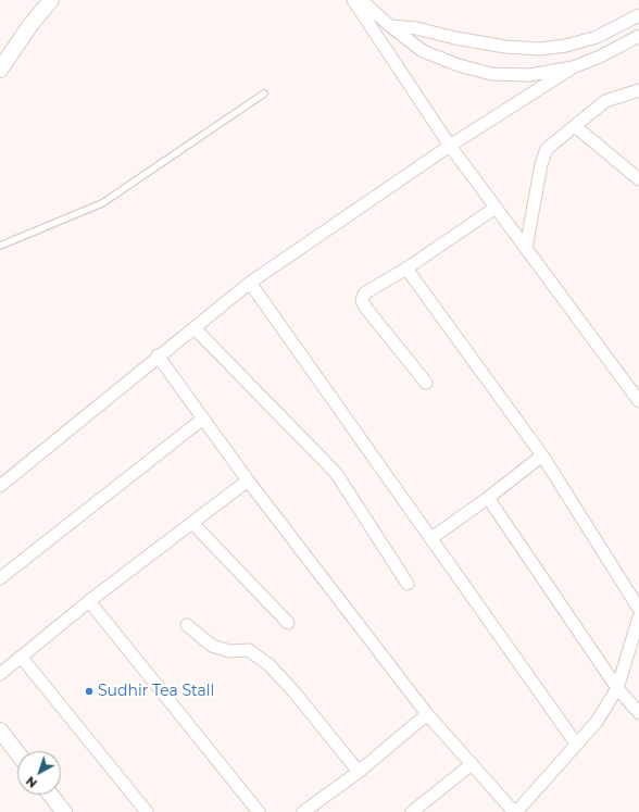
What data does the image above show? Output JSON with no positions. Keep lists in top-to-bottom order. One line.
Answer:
{"places":["Sudhir Tea Stall"],"north":"bottom left"}
